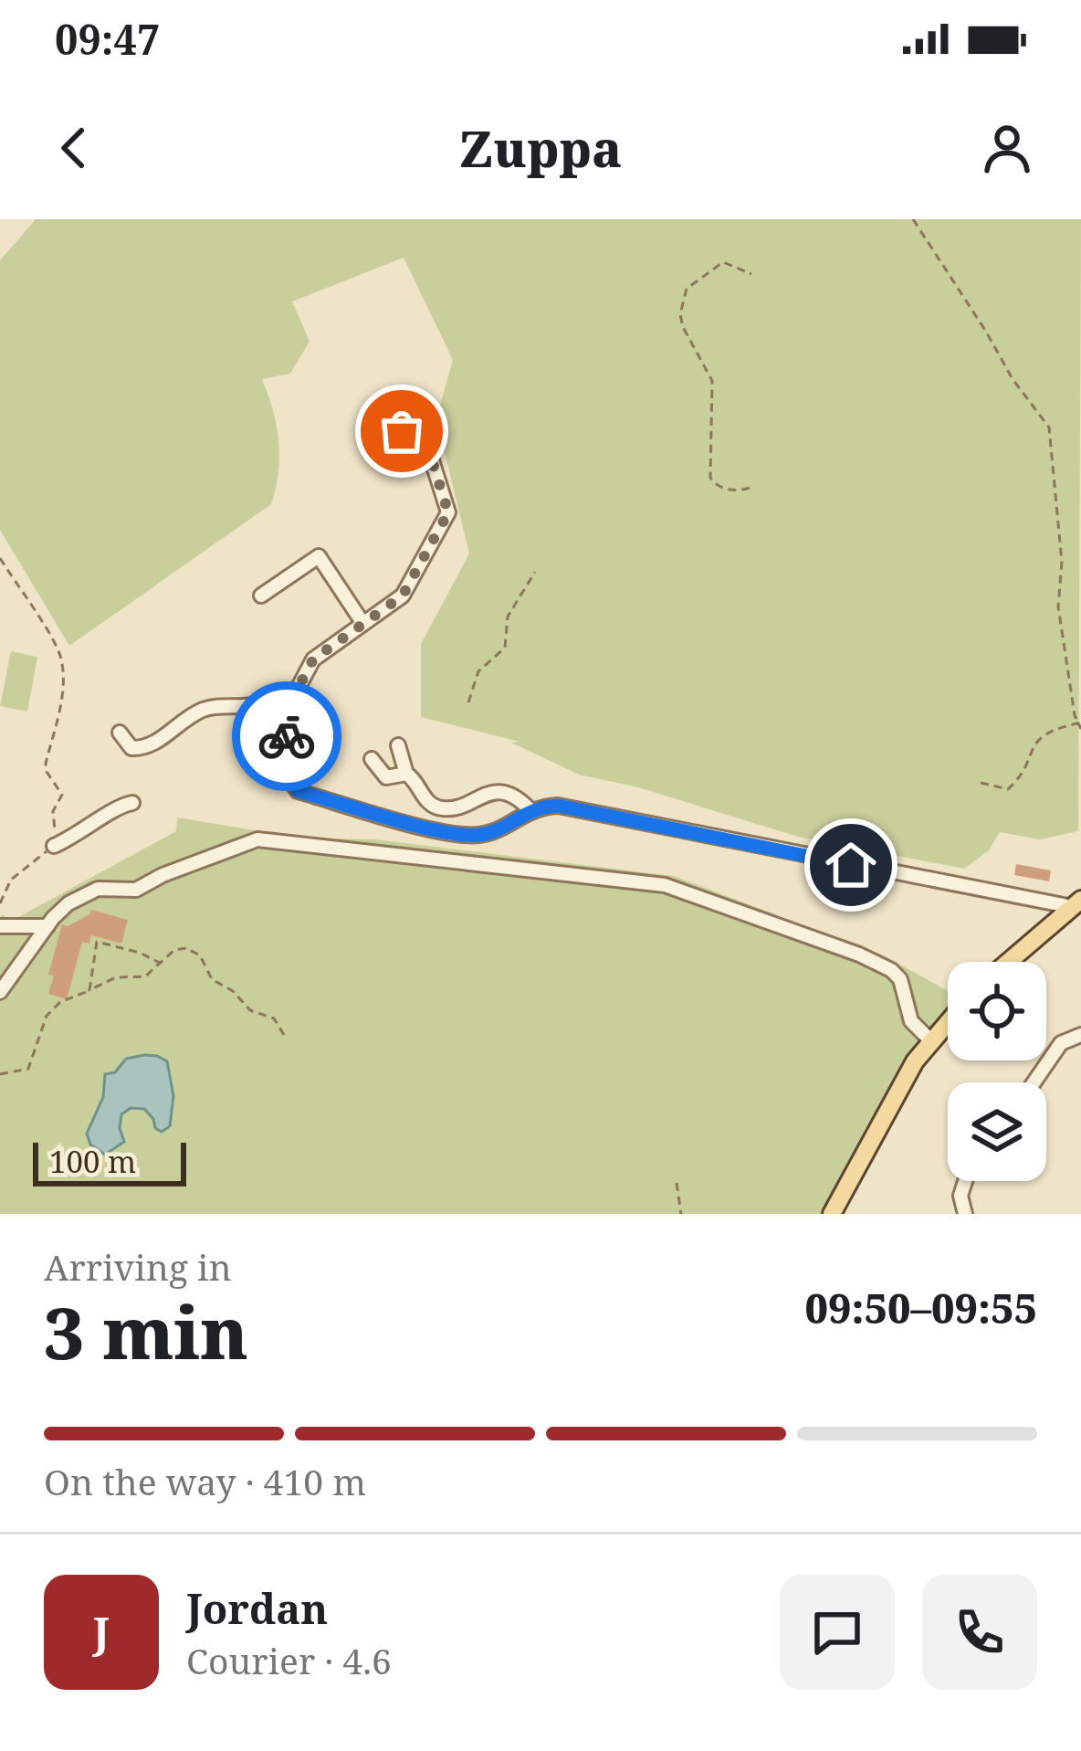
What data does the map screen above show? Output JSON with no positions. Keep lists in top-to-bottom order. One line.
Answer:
{"scale_bar":"100 m","page":{"status":"09:47","header":"Zuppa","scale":"100 m","heading":["3 min","Arriving in","09:50–09:55"],"panel":["Jordan","Courier · 4.6"],"bar":"On the way · 410 m","round":"J"}}
